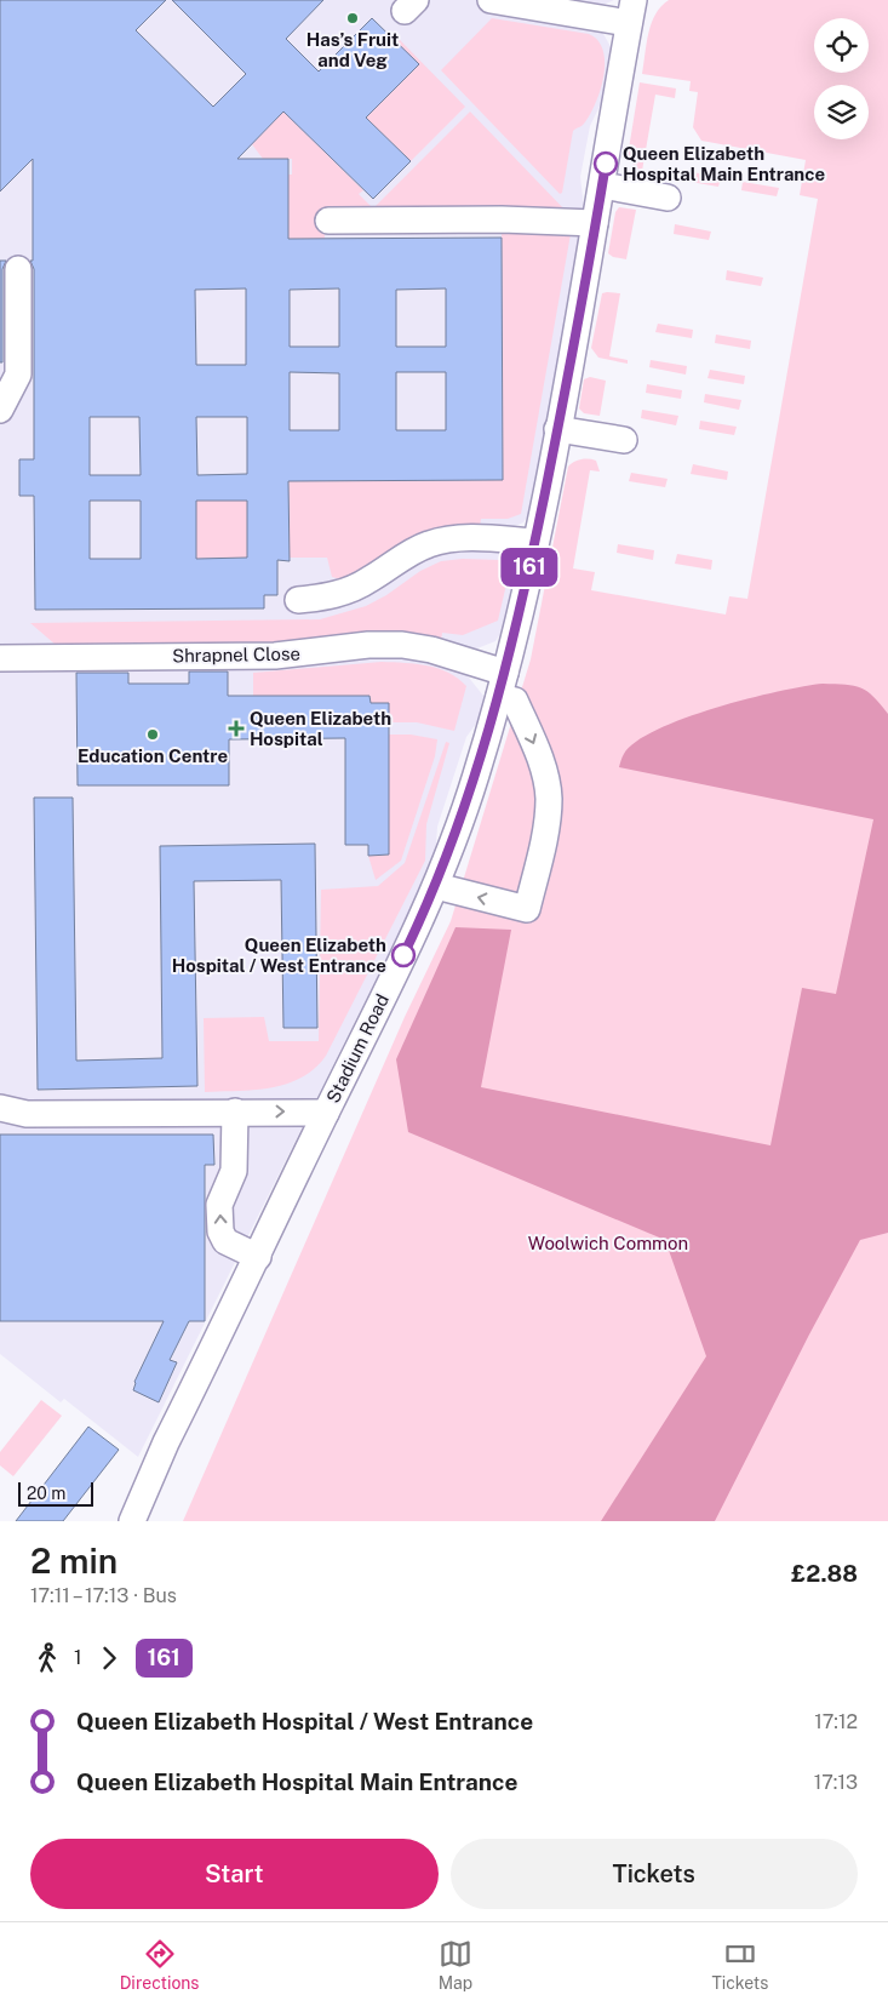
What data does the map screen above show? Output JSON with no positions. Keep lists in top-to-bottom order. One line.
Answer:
{"streets":{"street":["Shrapnel Close","Stadium Road"]},"crossings":[["Shrapnel Close","Stadium Road"]],"parks":["Woolwich Common"],"places":{"other":["Has’s Fruit and Veg","Queen Elizabeth Hospital Main Entrance","Education Centre","Queen Elizabeth Hospital / West Entrance"],"health":["Queen Elizabeth Hospital"]},"lines":["bus line 161"],"scale_bar":"20 m","page":{"on_map":"161","scale":"20 m","heading":["2 min","17:11 – 17:13 · Bus","£2.88"],"legs":["1","161"],"list":[{"name":"Queen Elizabeth Hospital / West Entrance","value":"17:12"},{"name":"Queen Elizabeth Hospital Main Entrance","value":"17:13"}],"buttons":["Start","Tickets"],"tabs":["Directions","Map","Tickets"]}}
